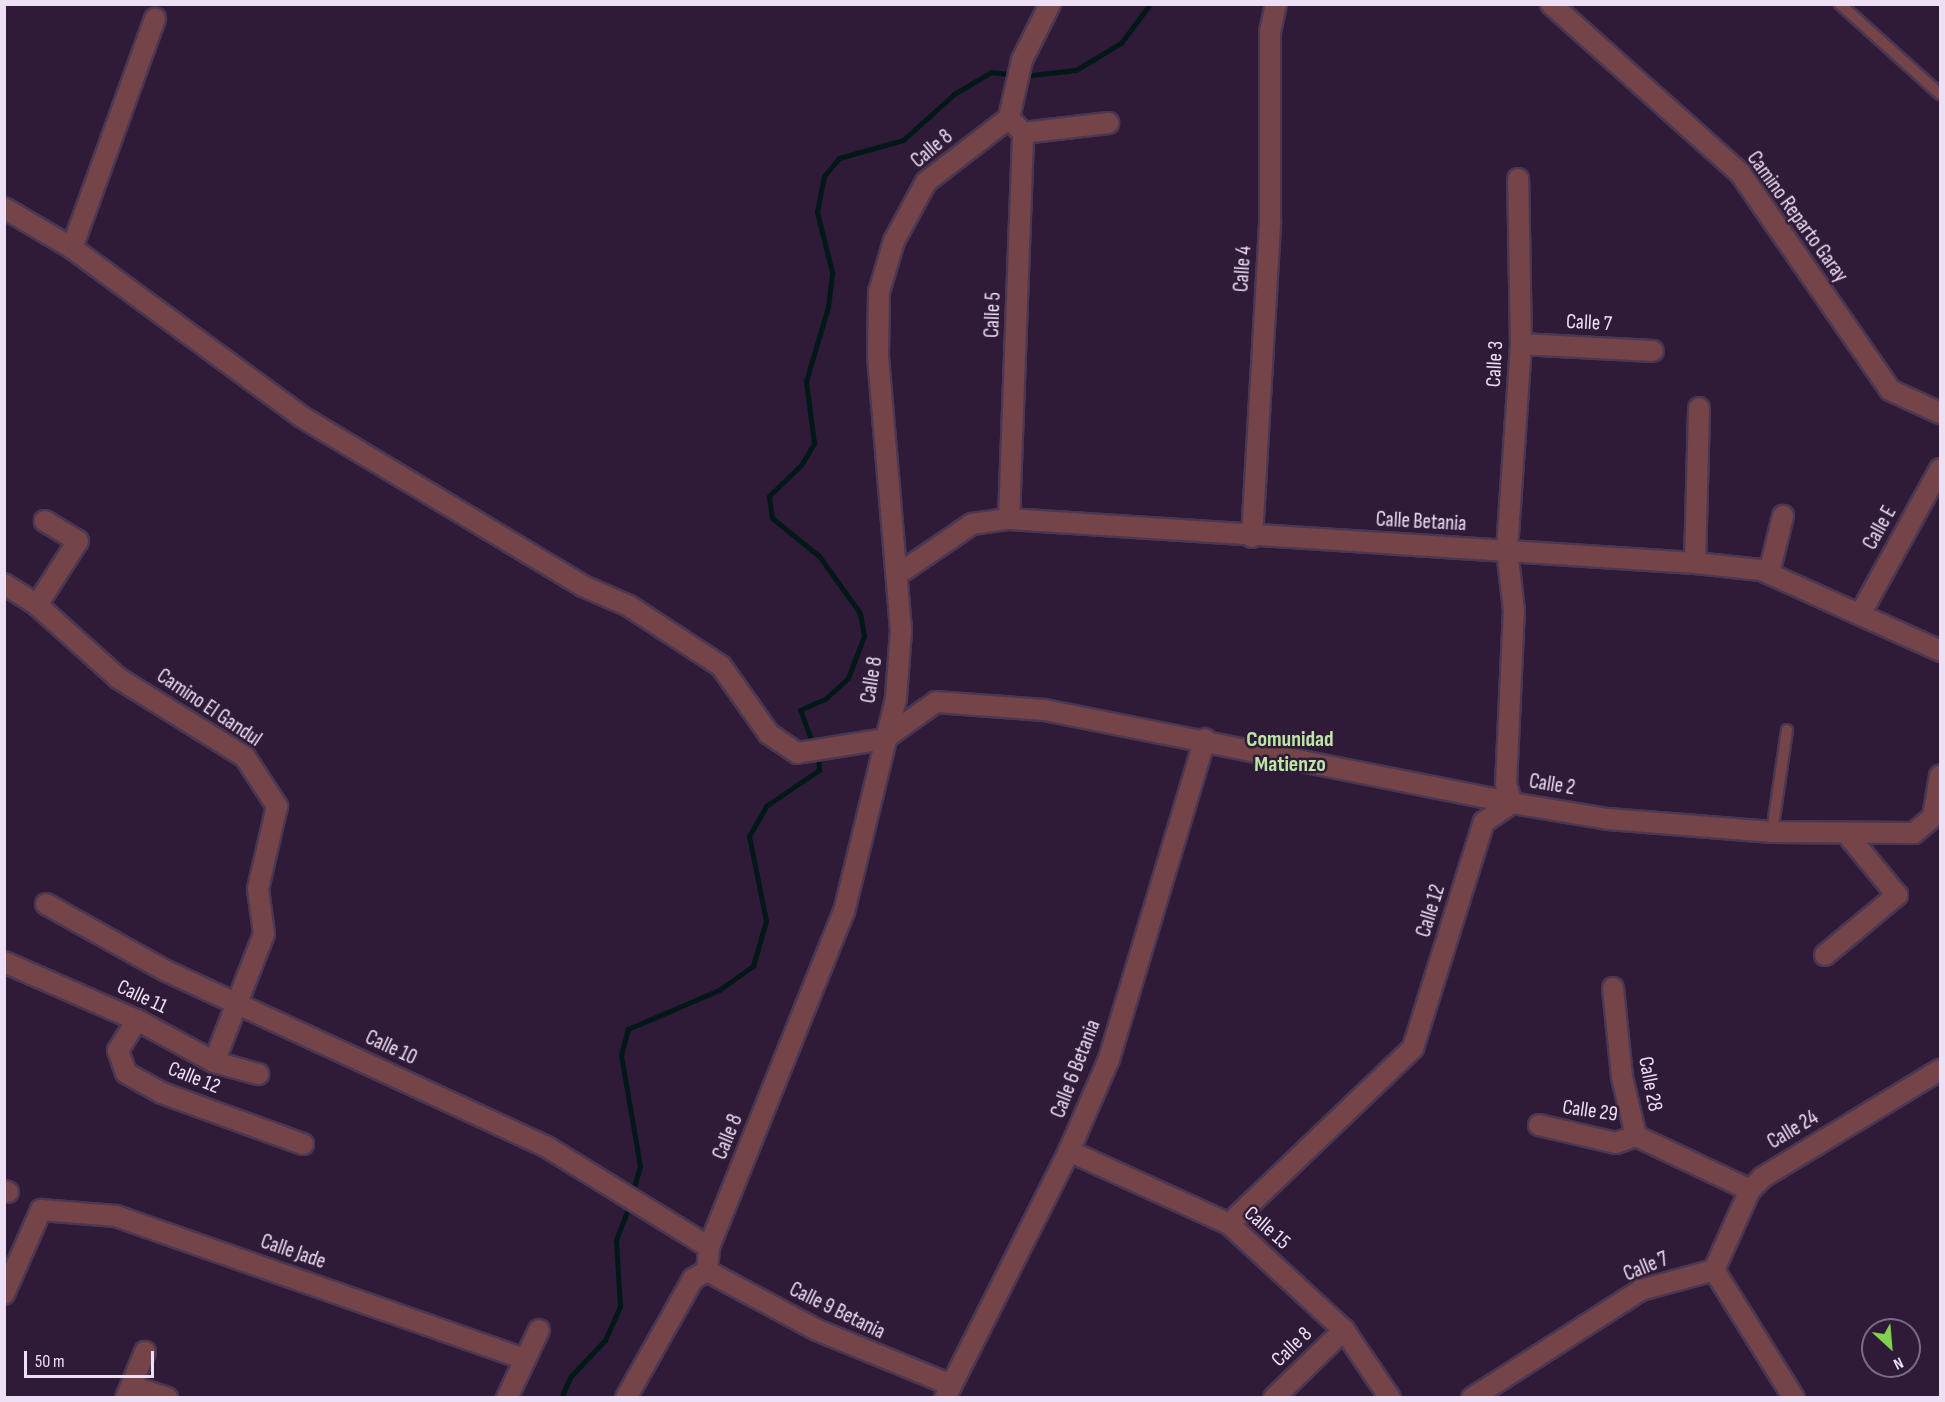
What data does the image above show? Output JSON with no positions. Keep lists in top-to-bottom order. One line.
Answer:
{"streets":{"street":["Calle 8","Camino Reparto Garay","Calle 4","Calle 5","Calle 7","Calle 3","Calle Betania","Calle E","Camino El Gandul","Calle 2","Calle 12","Calle 11","Calle 10","Calle 6 Betania","Calle 28","Calle 29","Calle 24","Calle 15","Calle Jade","Calle 9 Betania"]},"crossings":[["Calle 8","Calle Betania"],["Calle 8","Calle 2"],["Calle 8","Calle 10"],["Calle 8","Calle 15"],["Calle 8","Calle 9 Betania"],["Calle 4","Calle Betania"],["Calle 5","Calle Betania"],["Calle 7","Calle 3"],["Calle 7","Calle 24"],["Calle 3","Calle Betania"],["Calle Betania","Calle E"],["Camino El Gandul","Calle 11"],["Camino El Gandul","Calle 10"],["Calle 2","Calle 12"],["Calle 2","Calle 6 Betania"],["Calle 12","Calle 11"],["Calle 12","Calle 15"],["Calle 6 Betania","Calle 15"],["Calle 6 Betania","Calle 9 Betania"],["Calle 28","Calle 29"],["Calle 28","Calle 24"]],"districts":["Comunidad Matienzo"],"scale_bar":"50 m","north":"bottom right"}
